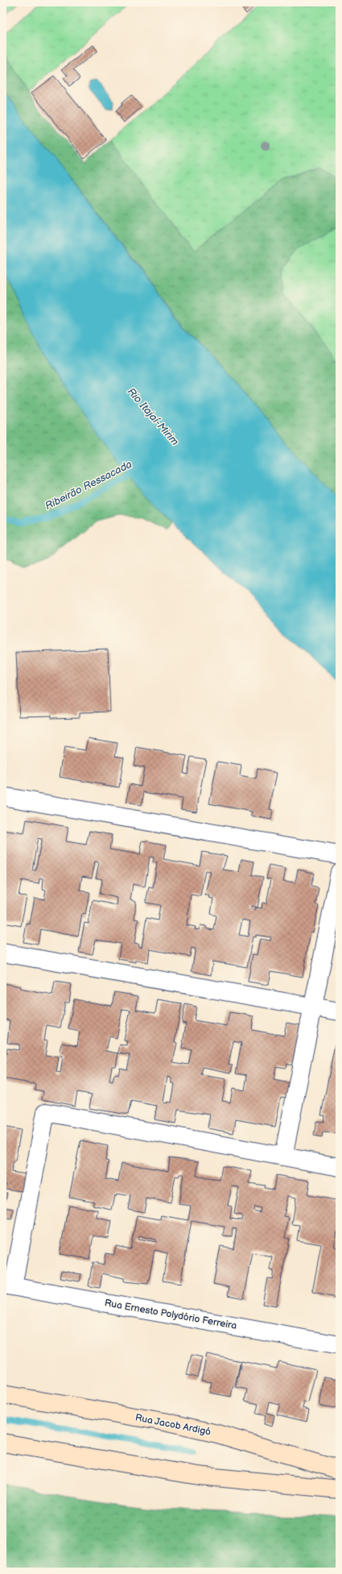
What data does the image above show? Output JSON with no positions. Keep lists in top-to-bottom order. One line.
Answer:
{"streets":{"main road":["Rua Jacob Ardigó"],"street":["Rua Ernesto Polydório Ferreira"]},"water":["Rio Itajaí-Mirim","Ribeirão Ressacada"]}
